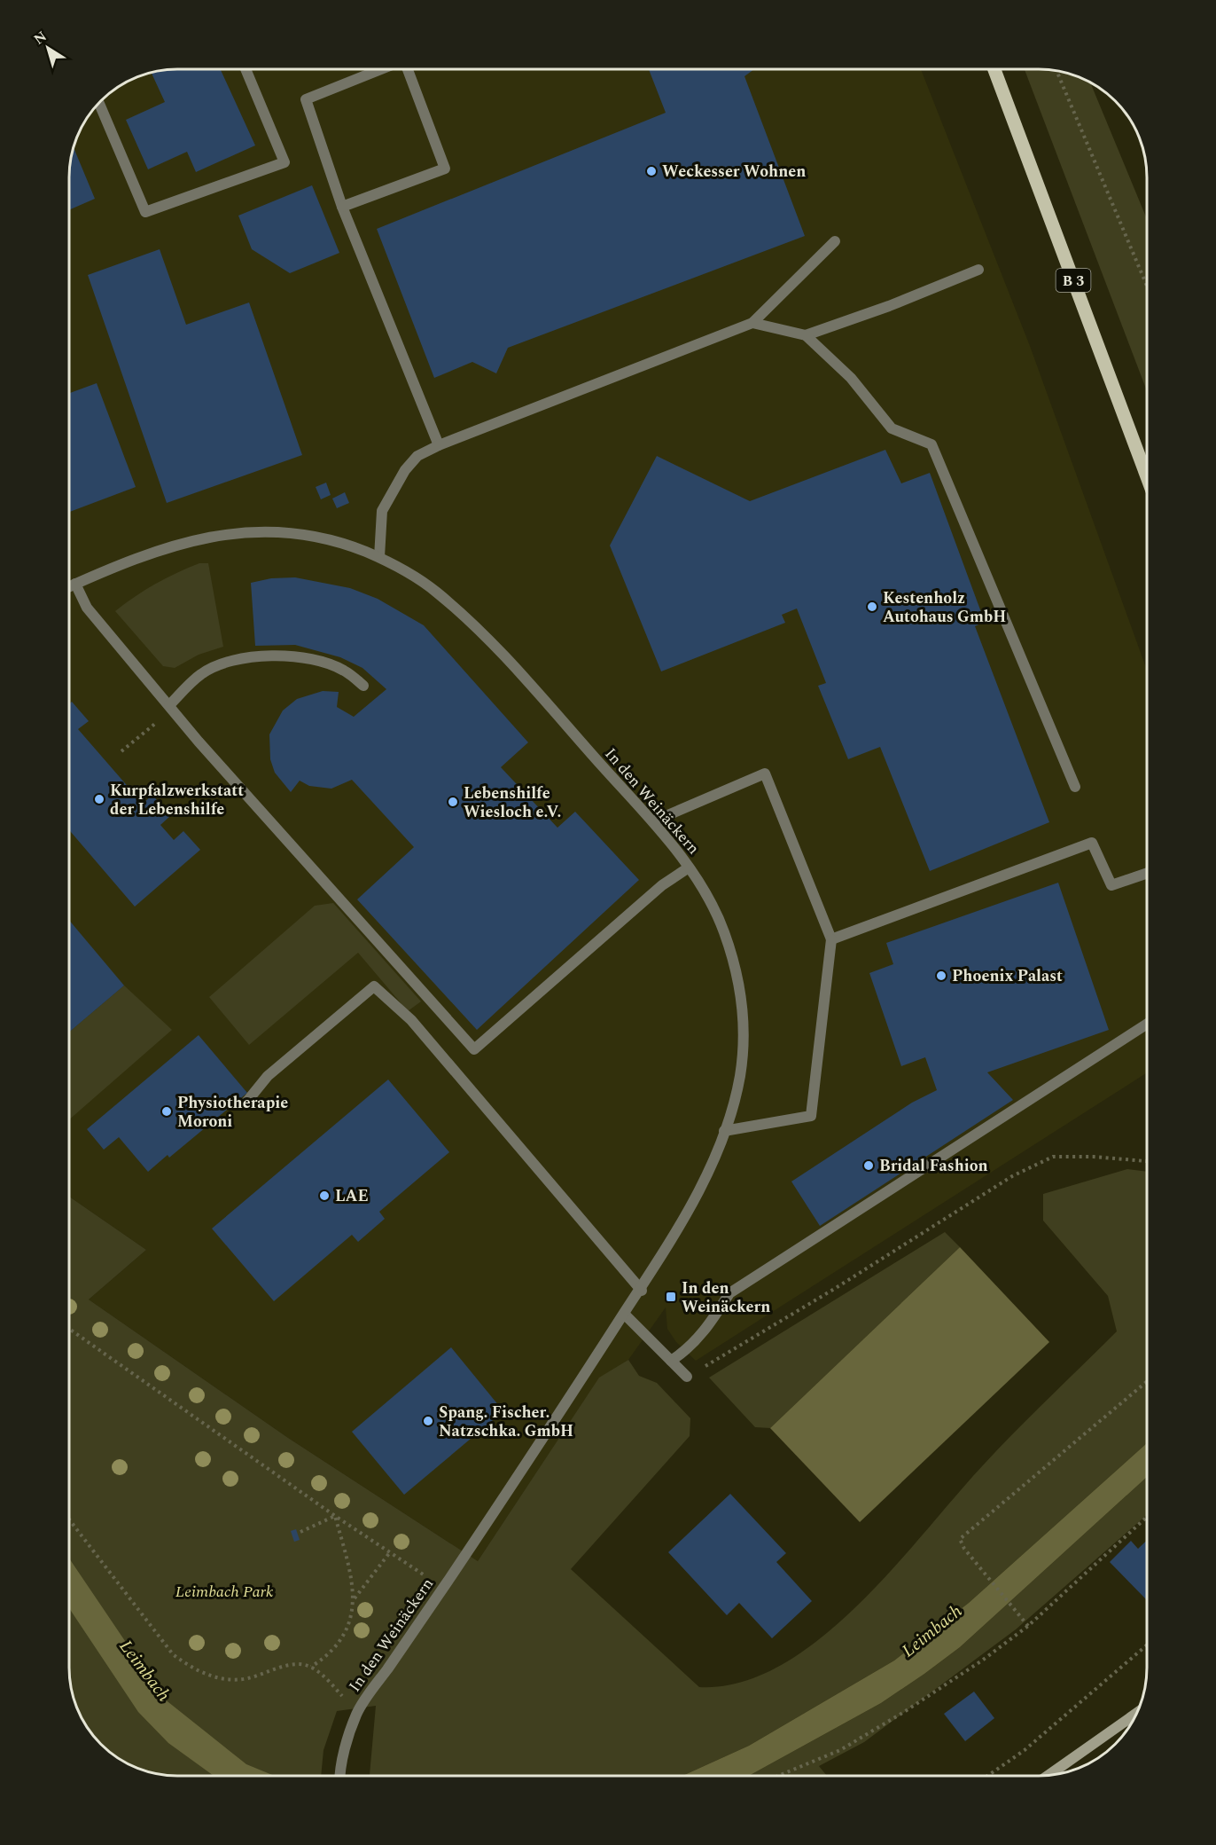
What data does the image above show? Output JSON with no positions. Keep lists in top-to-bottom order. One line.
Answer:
{"streets":{"main road":["B 3"],"street":["In den Weinäckern"]},"water":["Leimbach"],"parks":["Leimbach Park"],"places":{"other":["Weckesser Wohnen","Kestenholz Autohaus GmbH","Kurpfalzwerkstatt der Lebenshilfe","Lebenshilfe Wiesloch e.V.","Phoenix Palast","Physiotherapie Moroni","Bridal Fashion","LAE","Spang. Fischer. Natzschka. GmbH"],"transit":["In den Weinäckern"]},"north":"top left"}
